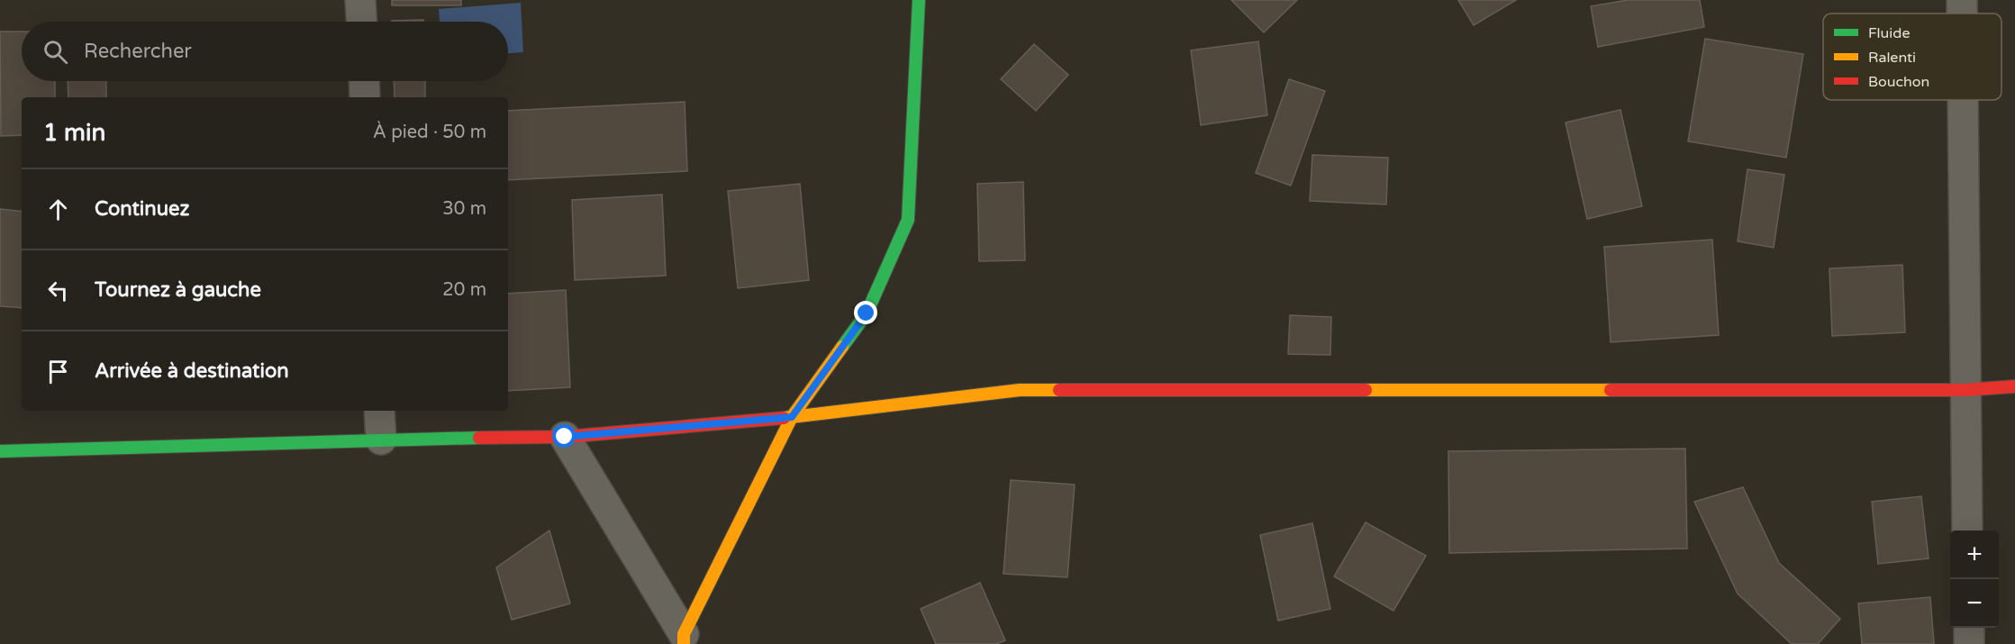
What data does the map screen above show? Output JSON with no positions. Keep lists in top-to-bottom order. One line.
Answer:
{"legend":["Fluide","Ralenti","Bouchon"],"page":{"search":"Rechercher","heading":["1 min","À pied · 50 m"],"list":[["Continuez","30 m"],["Tournez à gauche","20 m"],"Arrivée à destination"],"map_buttons":["+","−"]}}
